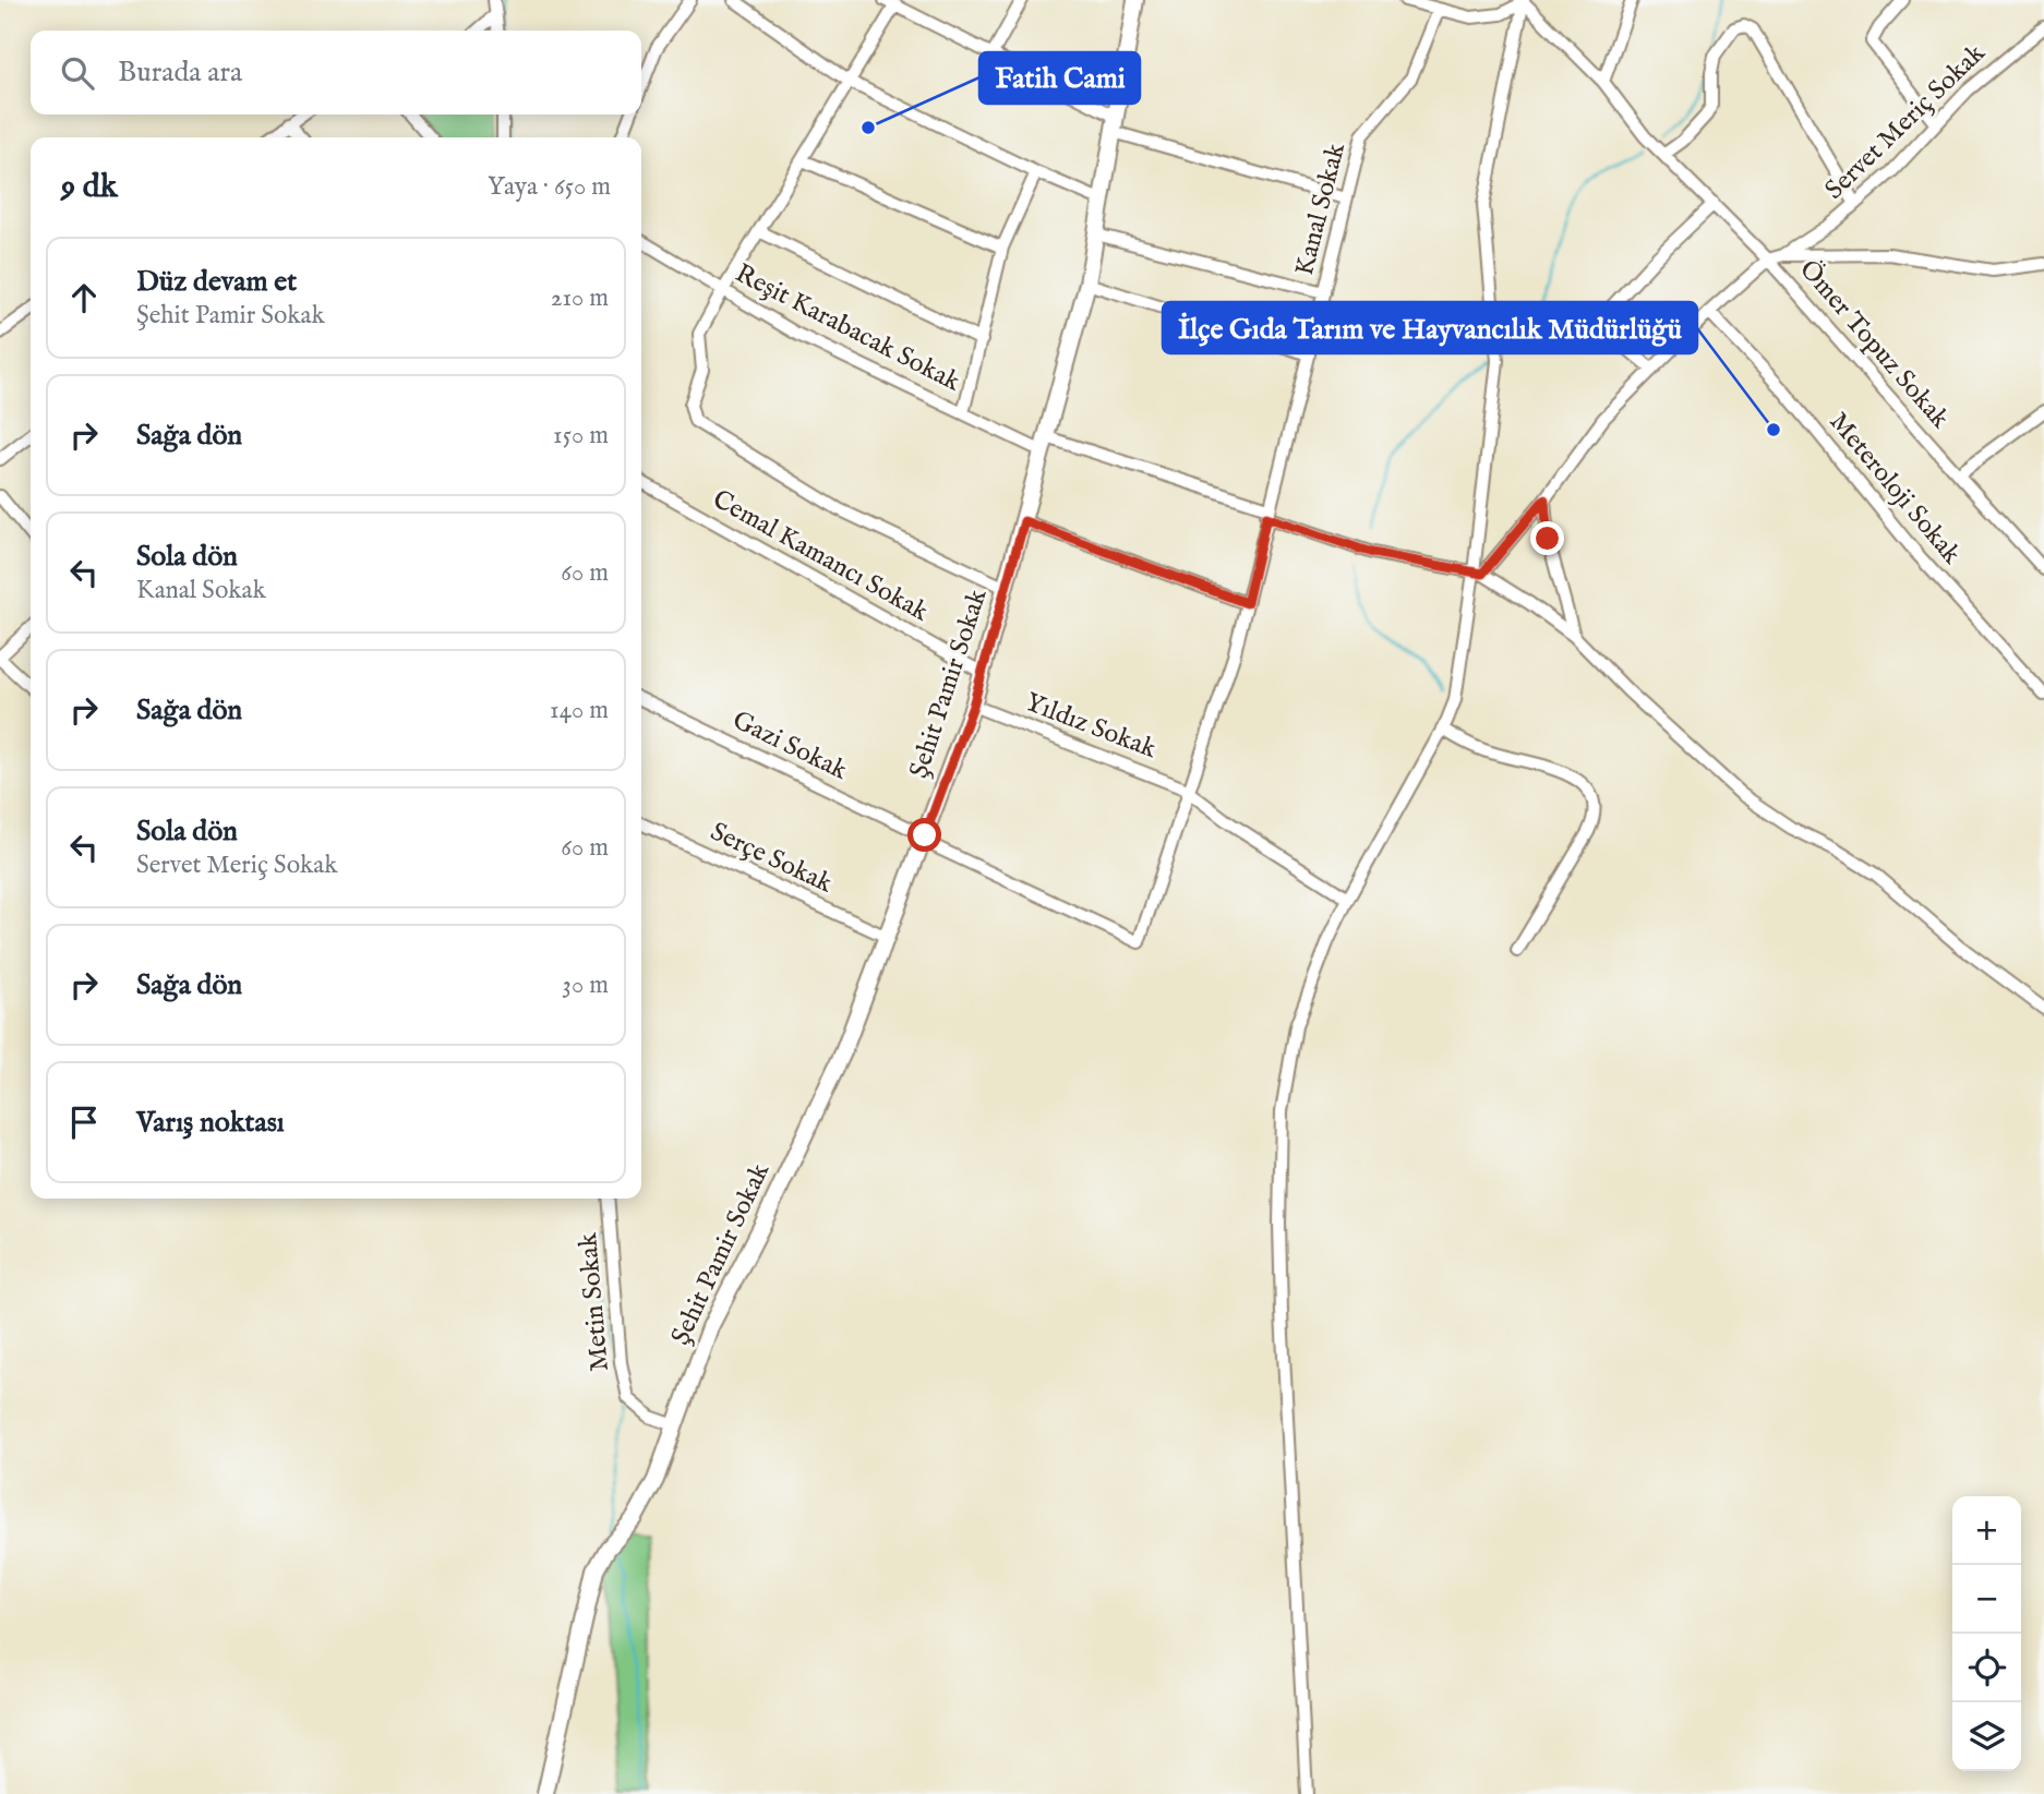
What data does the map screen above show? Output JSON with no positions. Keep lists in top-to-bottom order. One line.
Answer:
{"streets":{"street":["Servet Meriç Sokak","Kanal Sokak","Reşit Karabacak Sokak","Ömer Topuz Sokak","Meteroloji Sokak","Cemal Kamancı Sokak","Şehit Pamir Sokak","Yıldız Sokak","Gazi Sokak","Serçe Sokak","Metin Sokak"]},"crossings":[["Servet Meriç Sokak","Ömer Topuz Sokak"],["Kanal Sokak","Reşit Karabacak Sokak"],["Kanal Sokak","Yıldız Sokak"],["Kanal Sokak","Gazi Sokak"],["Reşit Karabacak Sokak","Şehit Pamir Sokak"],["Cemal Kamancı Sokak","Şehit Pamir Sokak"],["Şehit Pamir Sokak","Yıldız Sokak"],["Şehit Pamir Sokak","Gazi Sokak"],["Şehit Pamir Sokak","Serçe Sokak"],["Şehit Pamir Sokak","Metin Sokak"]],"places":["Fatih Cami","İlçe Gıda Tarım ve Hayvancılık Müdürlüğü"],"page":{"search":"Burada ara","heading":["9 dk","Yaya · 650 m"],"list":[["Düz devam et","Şehit Pamir Sokak","210 m"],["Sağa dön","150 m"],["Sola dön","Kanal Sokak","60 m"],["Sağa dön","140 m"],["Sola dön","Servet Meriç Sokak","60 m"],["Sağa dön","30 m"],"Varış noktası"],"map_buttons":["+","−"]}}
